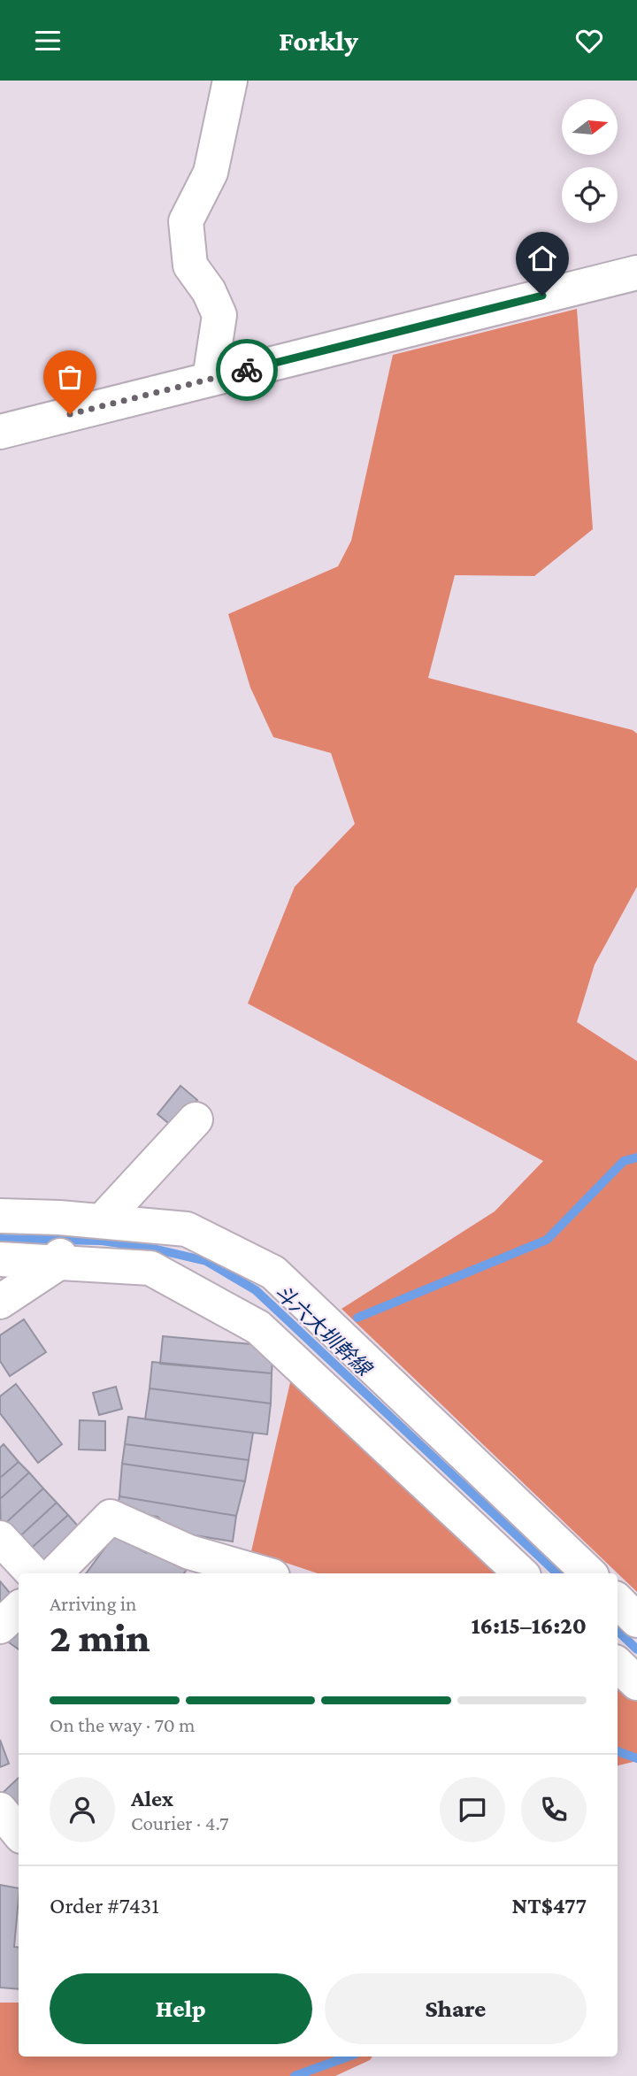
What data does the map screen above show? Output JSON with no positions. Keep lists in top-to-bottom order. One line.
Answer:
{"water":["斗六大圳幹線"],"north":"right","page":{"header":"Forkly","heading":["2 min","Arriving in","16:15–16:20"],"panel":["Alex","Courier · 4.7","Order #7431","NT$477"],"bar":"On the way · 70 m","buttons":["Help","Share"]}}
